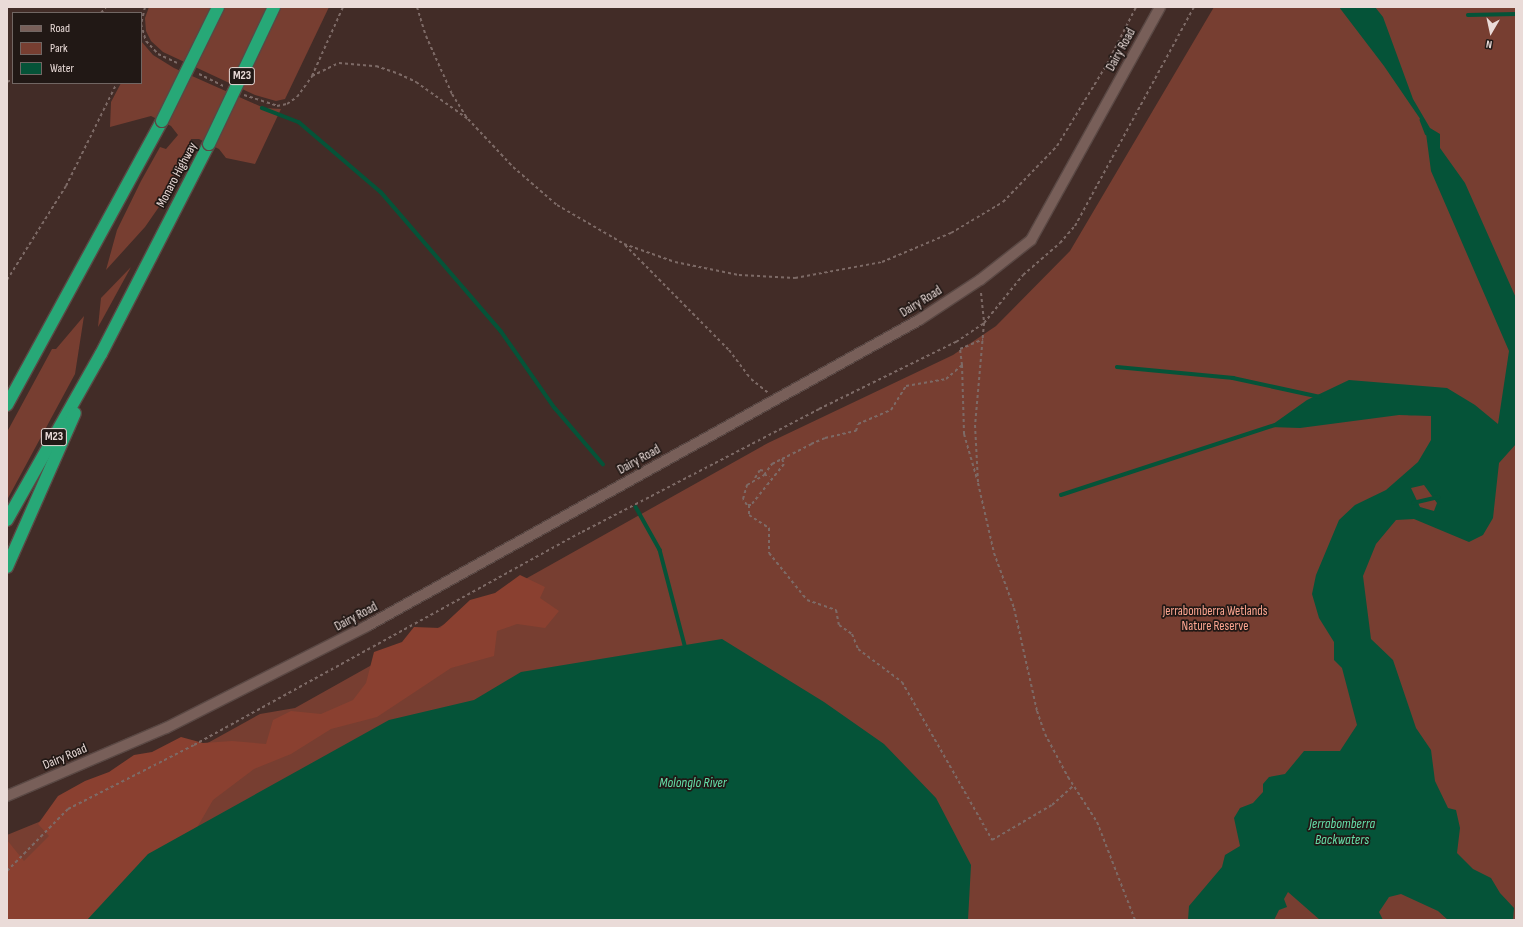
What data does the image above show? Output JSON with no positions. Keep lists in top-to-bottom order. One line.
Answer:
{"streets":{"highway":["M23","Monaro Highway"],"street":["Dairy Road"]},"crossings":[["M23","Monaro Highway"]],"water":["Molonglo River","Jerrabomberra Backwaters"],"parks":["Jerrabomberra Wetlands Nature Reserve"],"legend":["Road","Park","Water"],"north":"bottom"}
